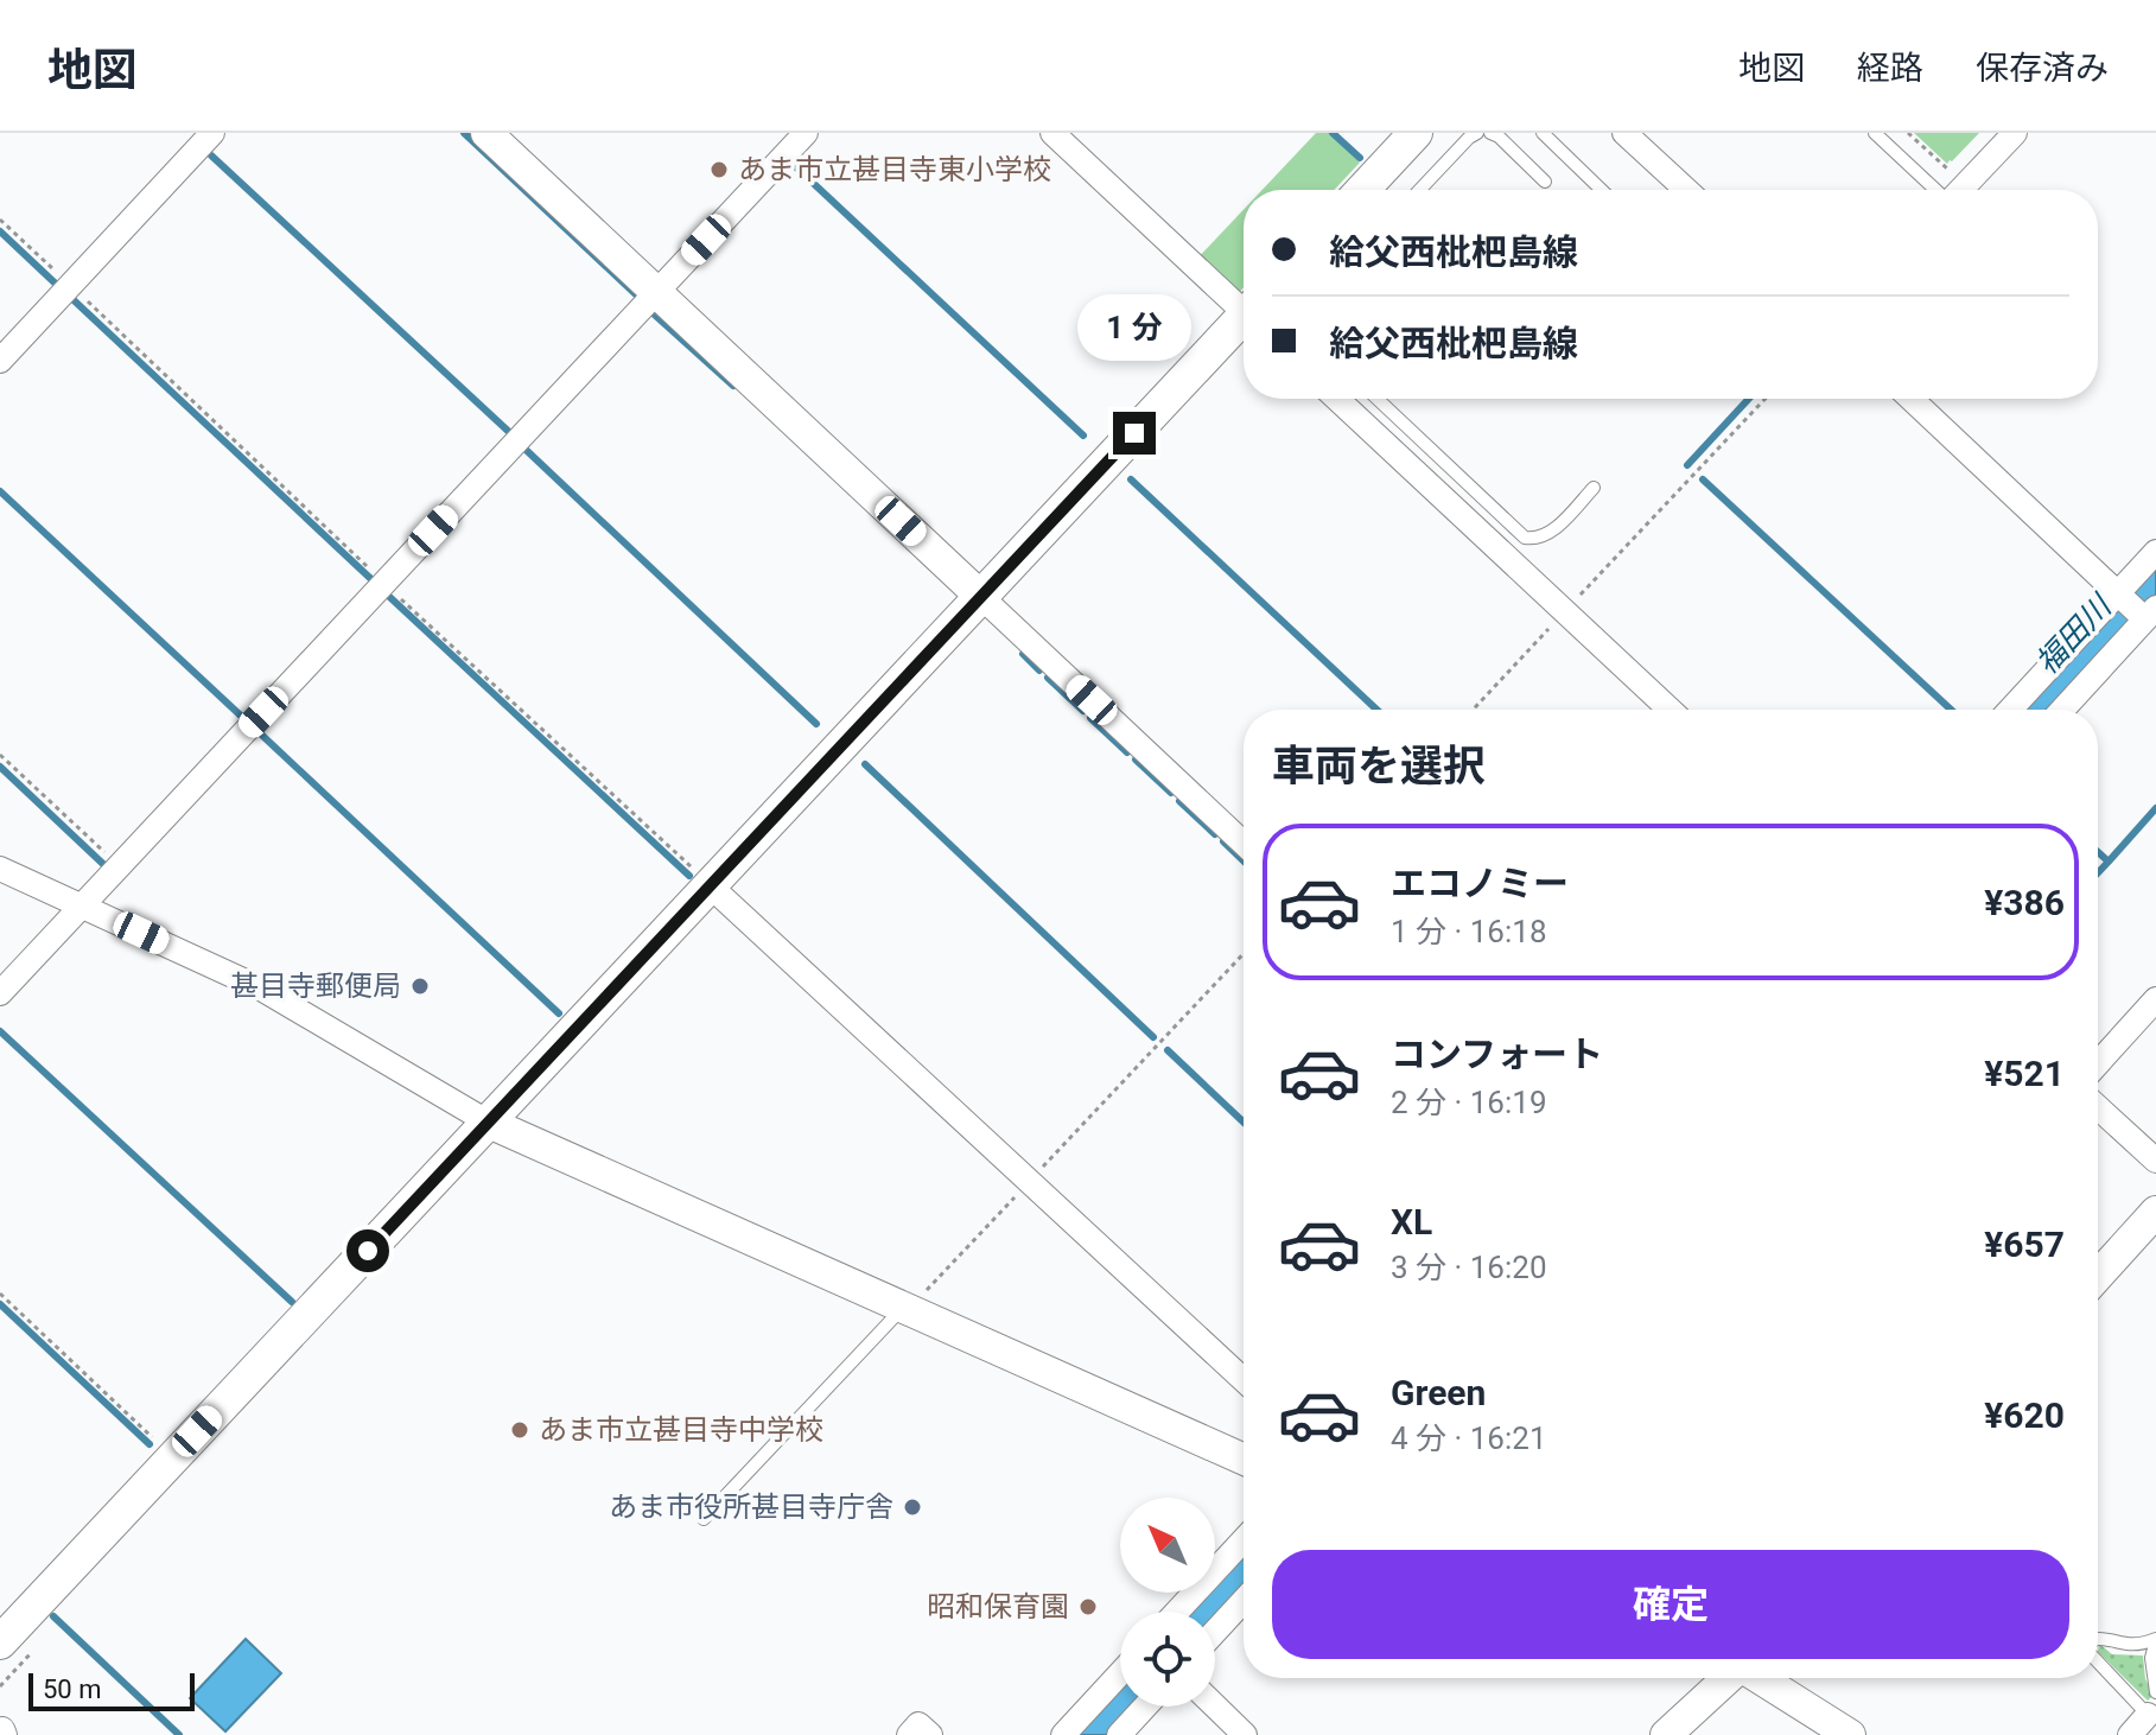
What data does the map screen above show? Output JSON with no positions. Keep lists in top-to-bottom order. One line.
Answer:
{"water":["福田川"],"places":["あま市立甚目寺東小学校","甚目寺郵便局","あま市立甚目寺中学校","あま市役所甚目寺庁舎","昭和保育園"],"scale_bar":"50 m","north":"top left","page":{"header":"地図","nav":["地図","経路","保存済み"],"banner":["給父西枇杷島線","給父西枇杷島線"],"bubble":"1 分","heading":"車両を選択","list":[{"name":"エコノミー","note":"1 分 · 16:18","value":"¥386"},{"name":"コンフォート","note":"2 分 · 16:19","value":"¥521"},{"name":"XL","note":"3 分 · 16:20","value":"¥657"},{"name":"Green","note":"4 分 · 16:21","value":"¥620"}],"buttons":"確定","scale":"50 m"}}
